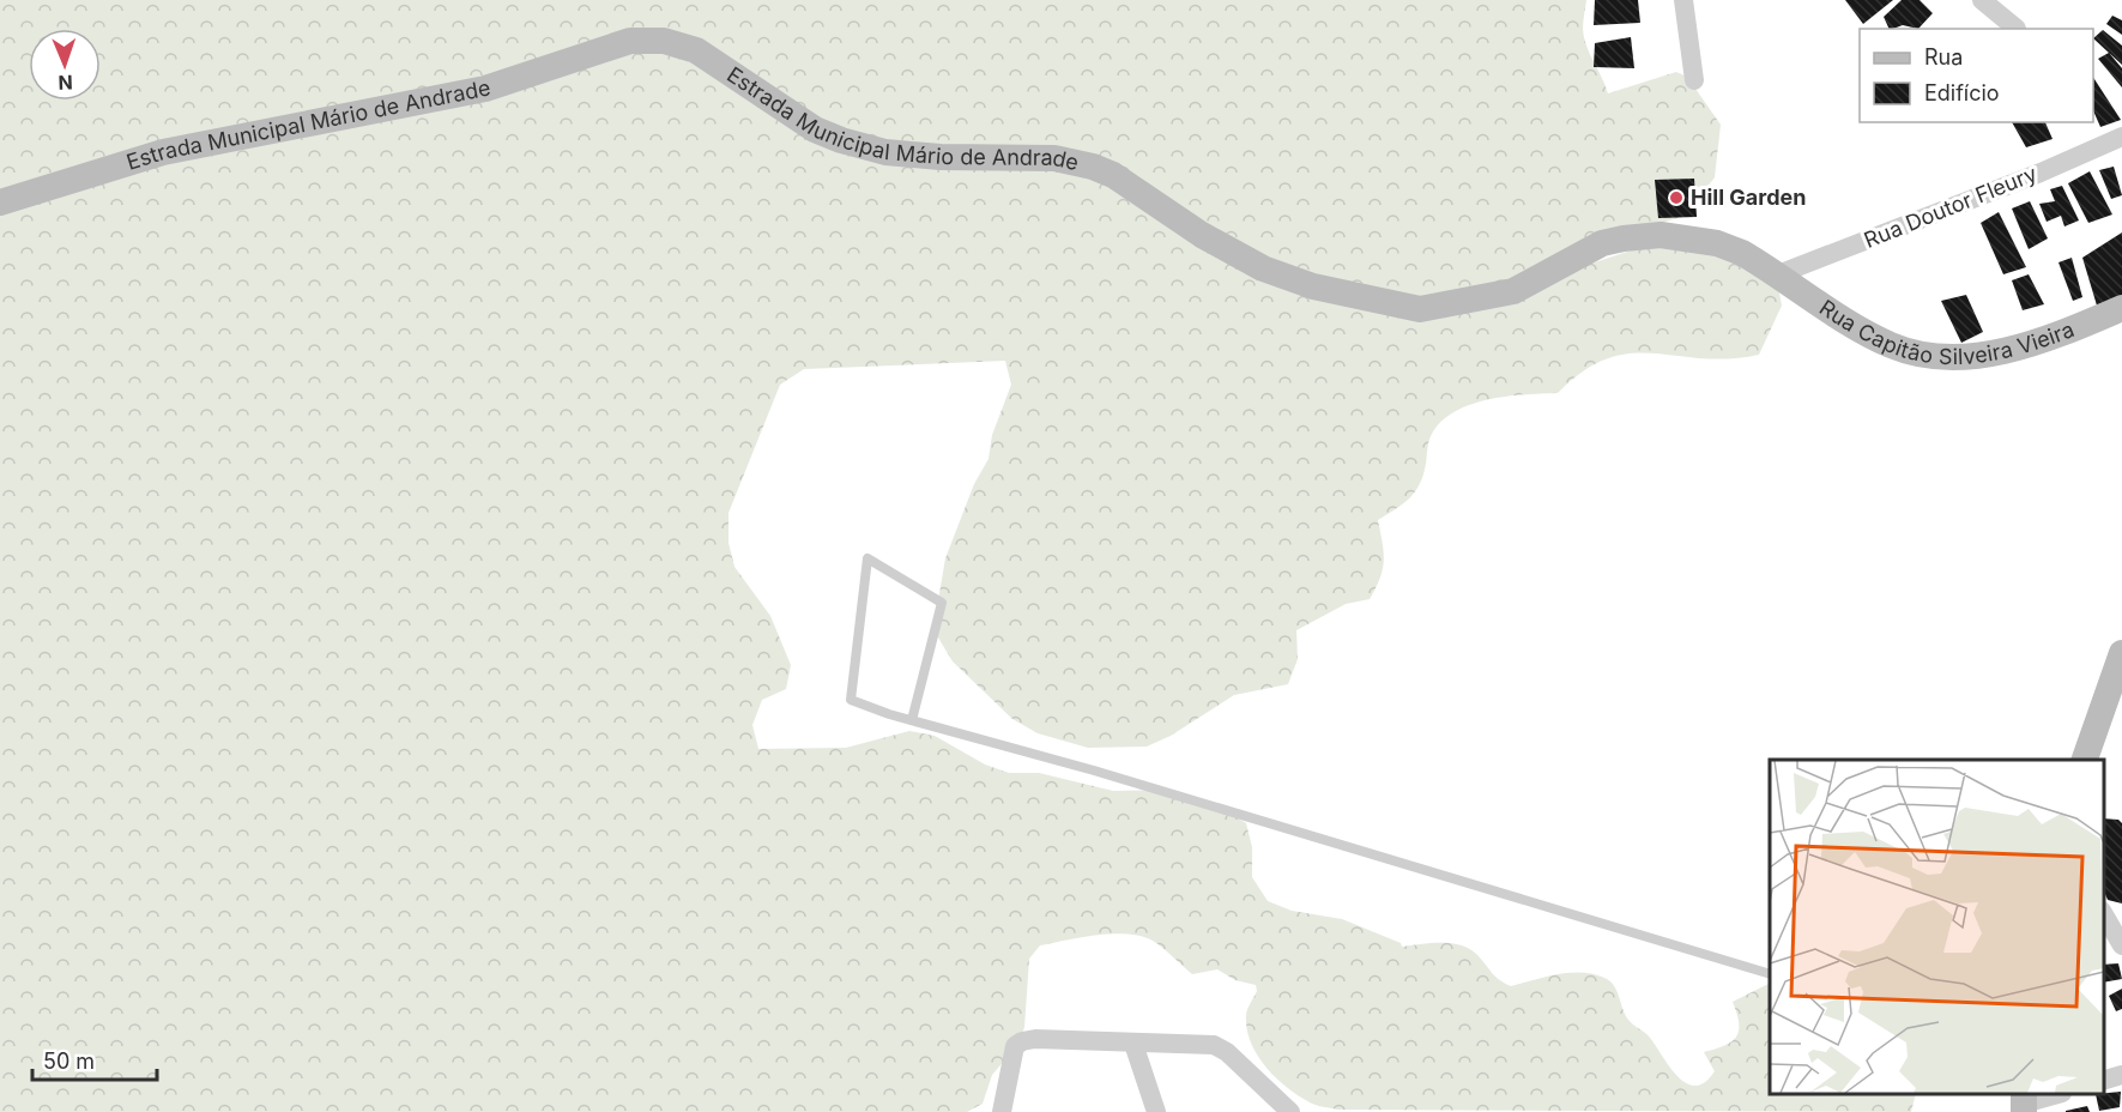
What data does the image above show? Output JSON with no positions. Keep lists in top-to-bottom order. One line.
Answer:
{"streets":{"street":["Estrada Municipal Mário de Andrade","Rua Doutor Fleury","Rua Capitão Silveira Vieira"]},"crossings":[["Estrada Municipal Mário de Andrade","Rua Doutor Fleury"],["Estrada Municipal Mário de Andrade","Rua Capitão Silveira Vieira"],["Rua Doutor Fleury","Rua Capitão Silveira Vieira"]],"places":["Hill Garden"],"legend":["Rua","Edifício"],"scale_bar":"50 m","north":"bottom"}
